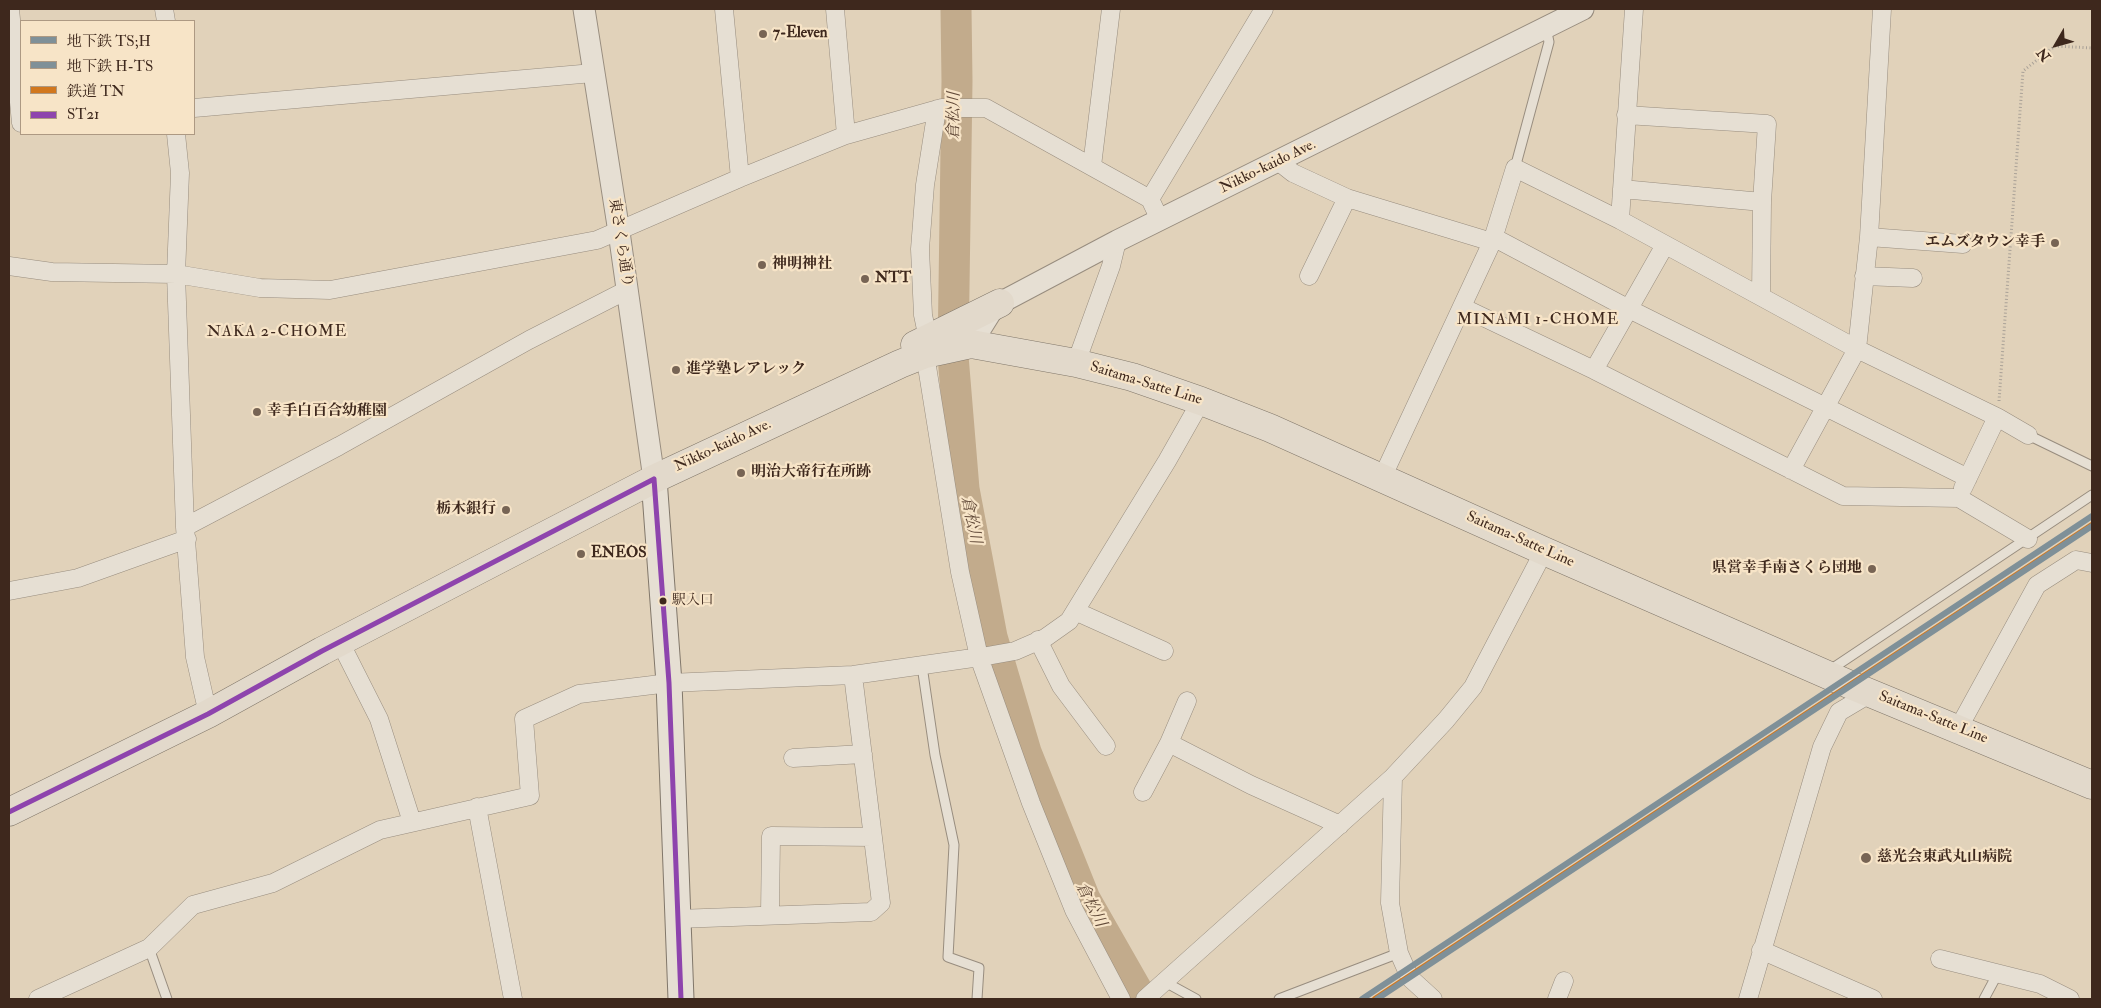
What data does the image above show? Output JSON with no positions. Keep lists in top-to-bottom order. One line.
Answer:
{"streets":{"main road":["Nikko-kaido Ave.","Saitama-Satte Line"],"street":["東さくら通り"]},"crossings":[["Nikko-kaido Ave.","東さくら通り"],["Nikko-kaido Ave.","Saitama-Satte Line"]],"districts":["MINAMI 1-CHOME","NAKA 2-CHOME"],"water":["倉松川"],"places":["7-Eleven","エムズタウン幸手","神明神社","NTT","進学塾レアレック","幸手白百合幼稚園","明治大帝行在所跡","栃木銀行","ENEOS","県営幸手南さくら団地","駅入口","慈光会東武丸山病院"],"lines":["transit line ST21","metro line TS;H","rail line TN","metro line H-TS"],"legend":["地下鉄 TS;H","地下鉄 H-TS","鉄道 TN","ST21"],"north":"bottom left"}
